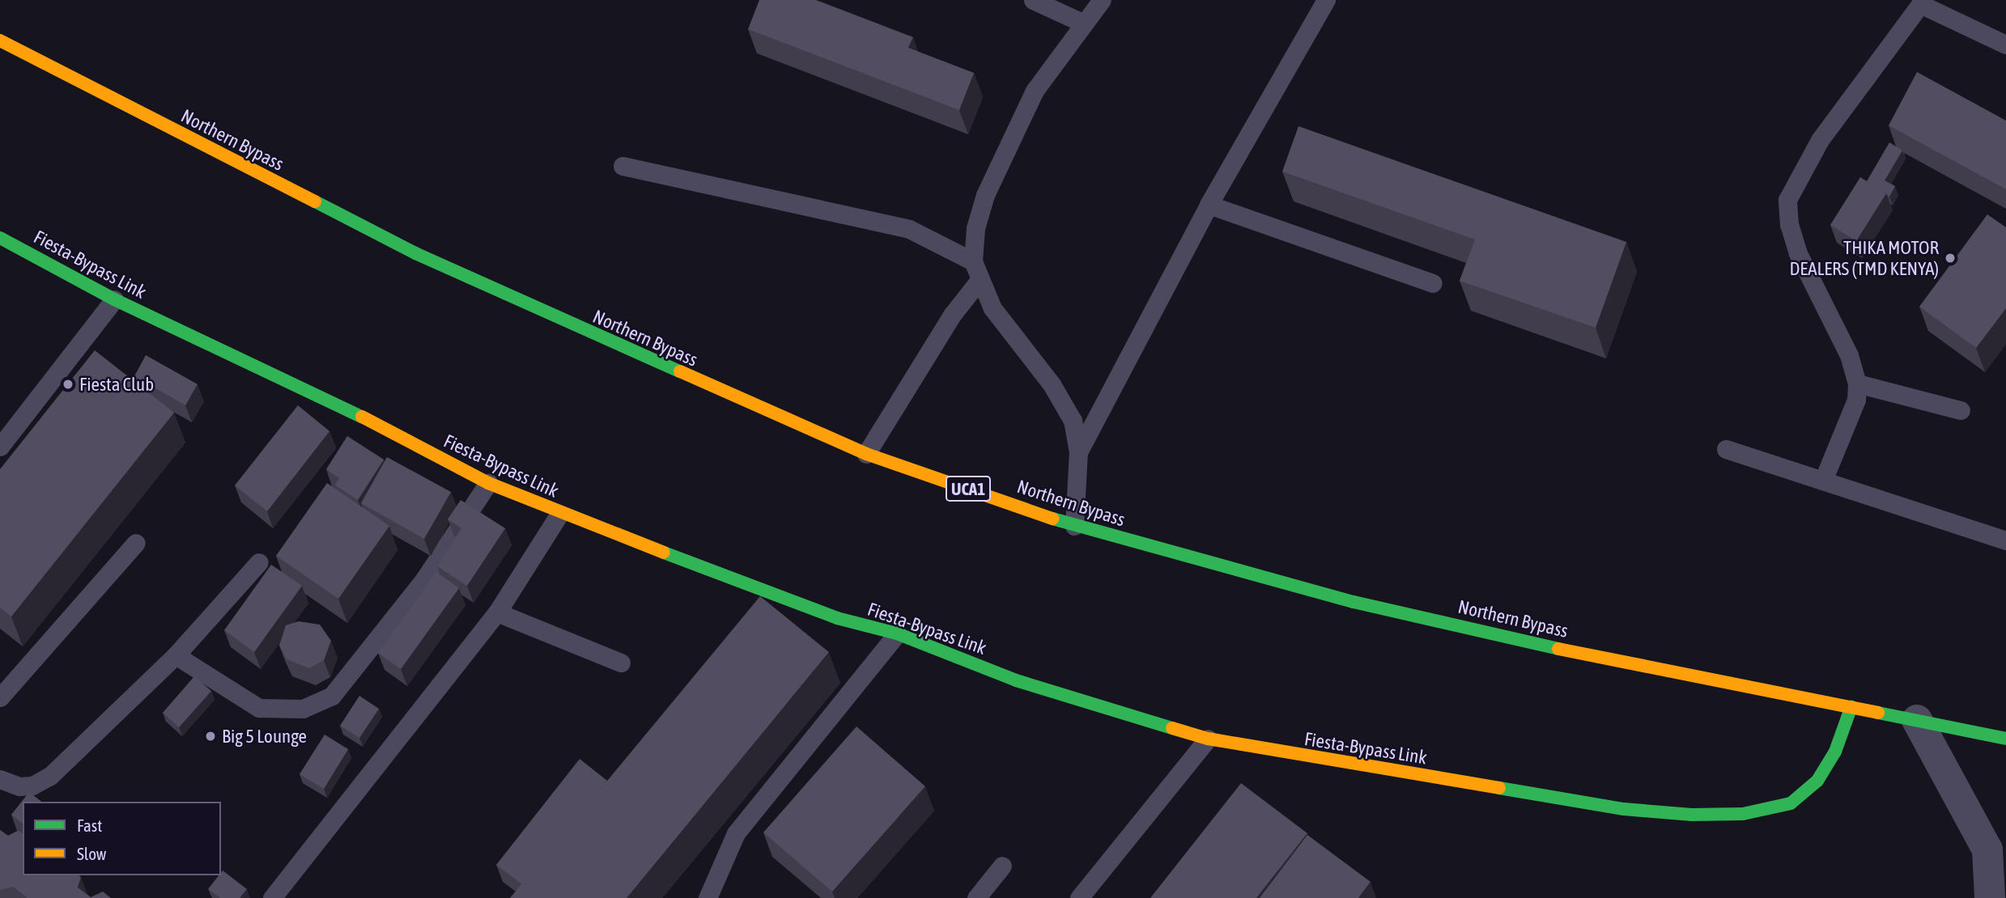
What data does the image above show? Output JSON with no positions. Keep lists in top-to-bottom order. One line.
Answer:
{"streets":{"main road":["Northern Bypass","Fiesta-Bypass Link","UCA1"]},"crossings":[["Northern Bypass","Fiesta-Bypass Link"]],"places":["THIKA MOTOR DEALERS (TMD KENYA)","Fiesta Club","Big 5 Lounge"],"legend":["Fast","Slow"]}
